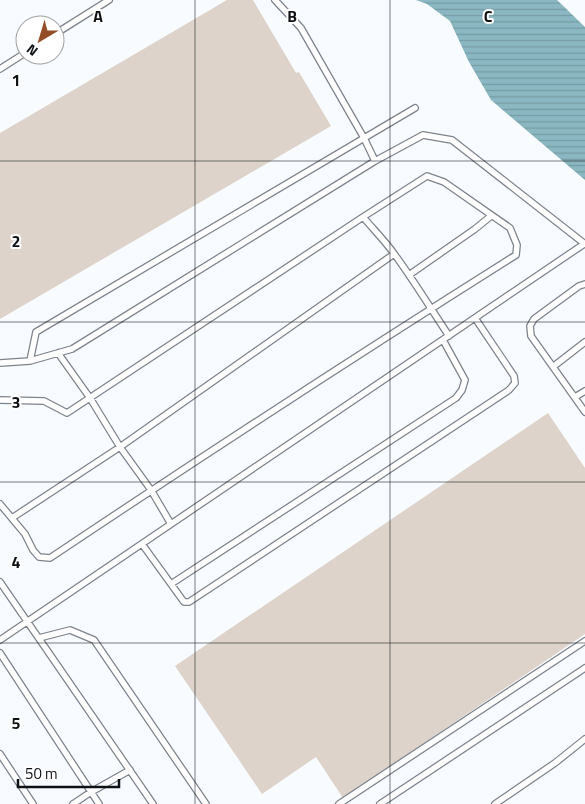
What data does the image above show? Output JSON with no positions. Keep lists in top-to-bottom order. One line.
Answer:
{"scale_bar":"50 m","north":"bottom left","grid":{"columns":["A","B","C"],"rows":["1","2","3","4","5"]}}
